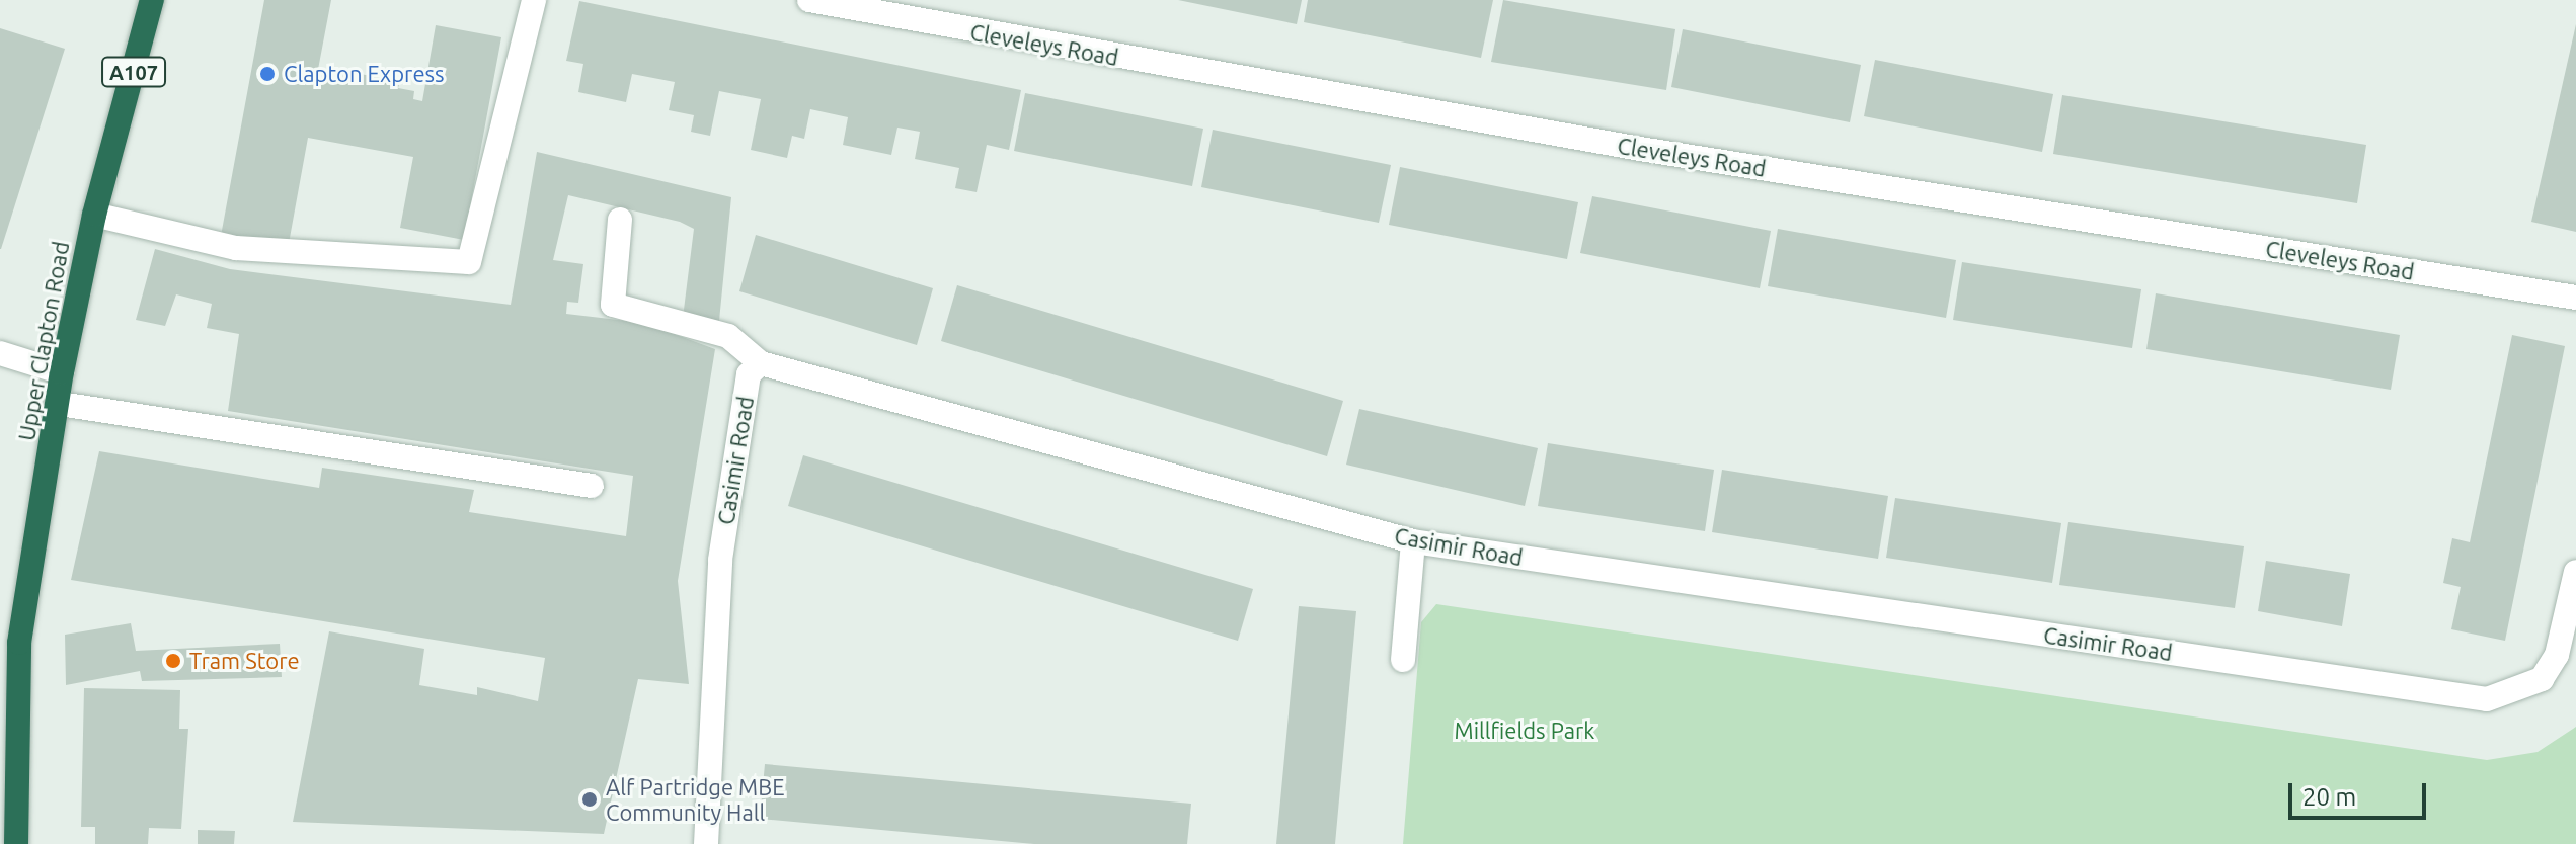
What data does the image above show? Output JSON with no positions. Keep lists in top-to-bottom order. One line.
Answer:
{"streets":{"highway":["A107","Upper Clapton Road"],"street":["Cleveleys Road","Casimir Road"]},"parks":["Millfields Park"],"places":["Clapton Express","Tram Store","Alf Partridge MBE Community Hall"],"scale_bar":"20 m"}
